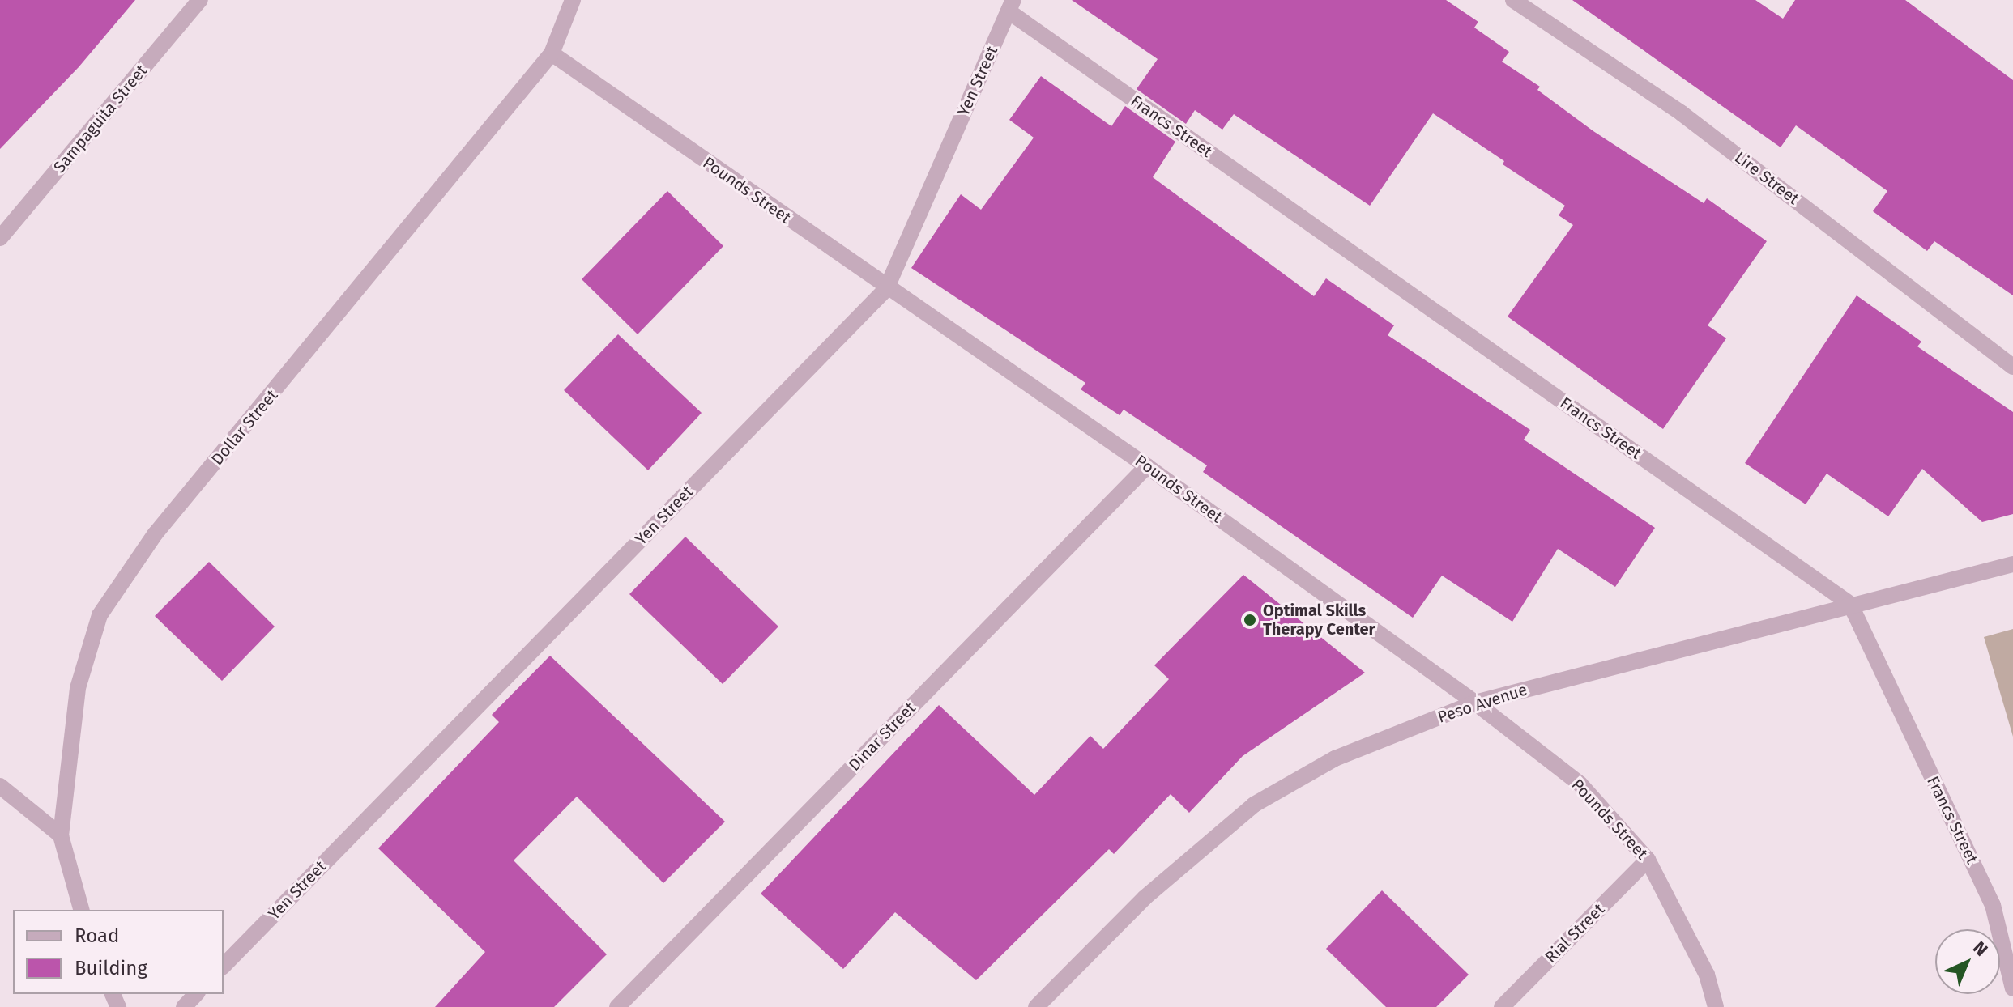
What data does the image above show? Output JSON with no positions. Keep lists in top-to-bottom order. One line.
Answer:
{"streets":{"street":["Yen Street","Sampaguita Street","Francs Street","Lire Street","Pounds Street","Dollar Street","Peso Avenue","Dinar Street","Rial Street"]},"crossings":[["Yen Street","Francs Street"],["Yen Street","Pounds Street"],["Francs Street","Peso Avenue"],["Pounds Street","Dollar Street"],["Pounds Street","Peso Avenue"],["Pounds Street","Dinar Street"],["Pounds Street","Rial Street"]],"places":["Optimal Skills Therapy Center"],"legend":["Road","Building"],"north":"top right"}
